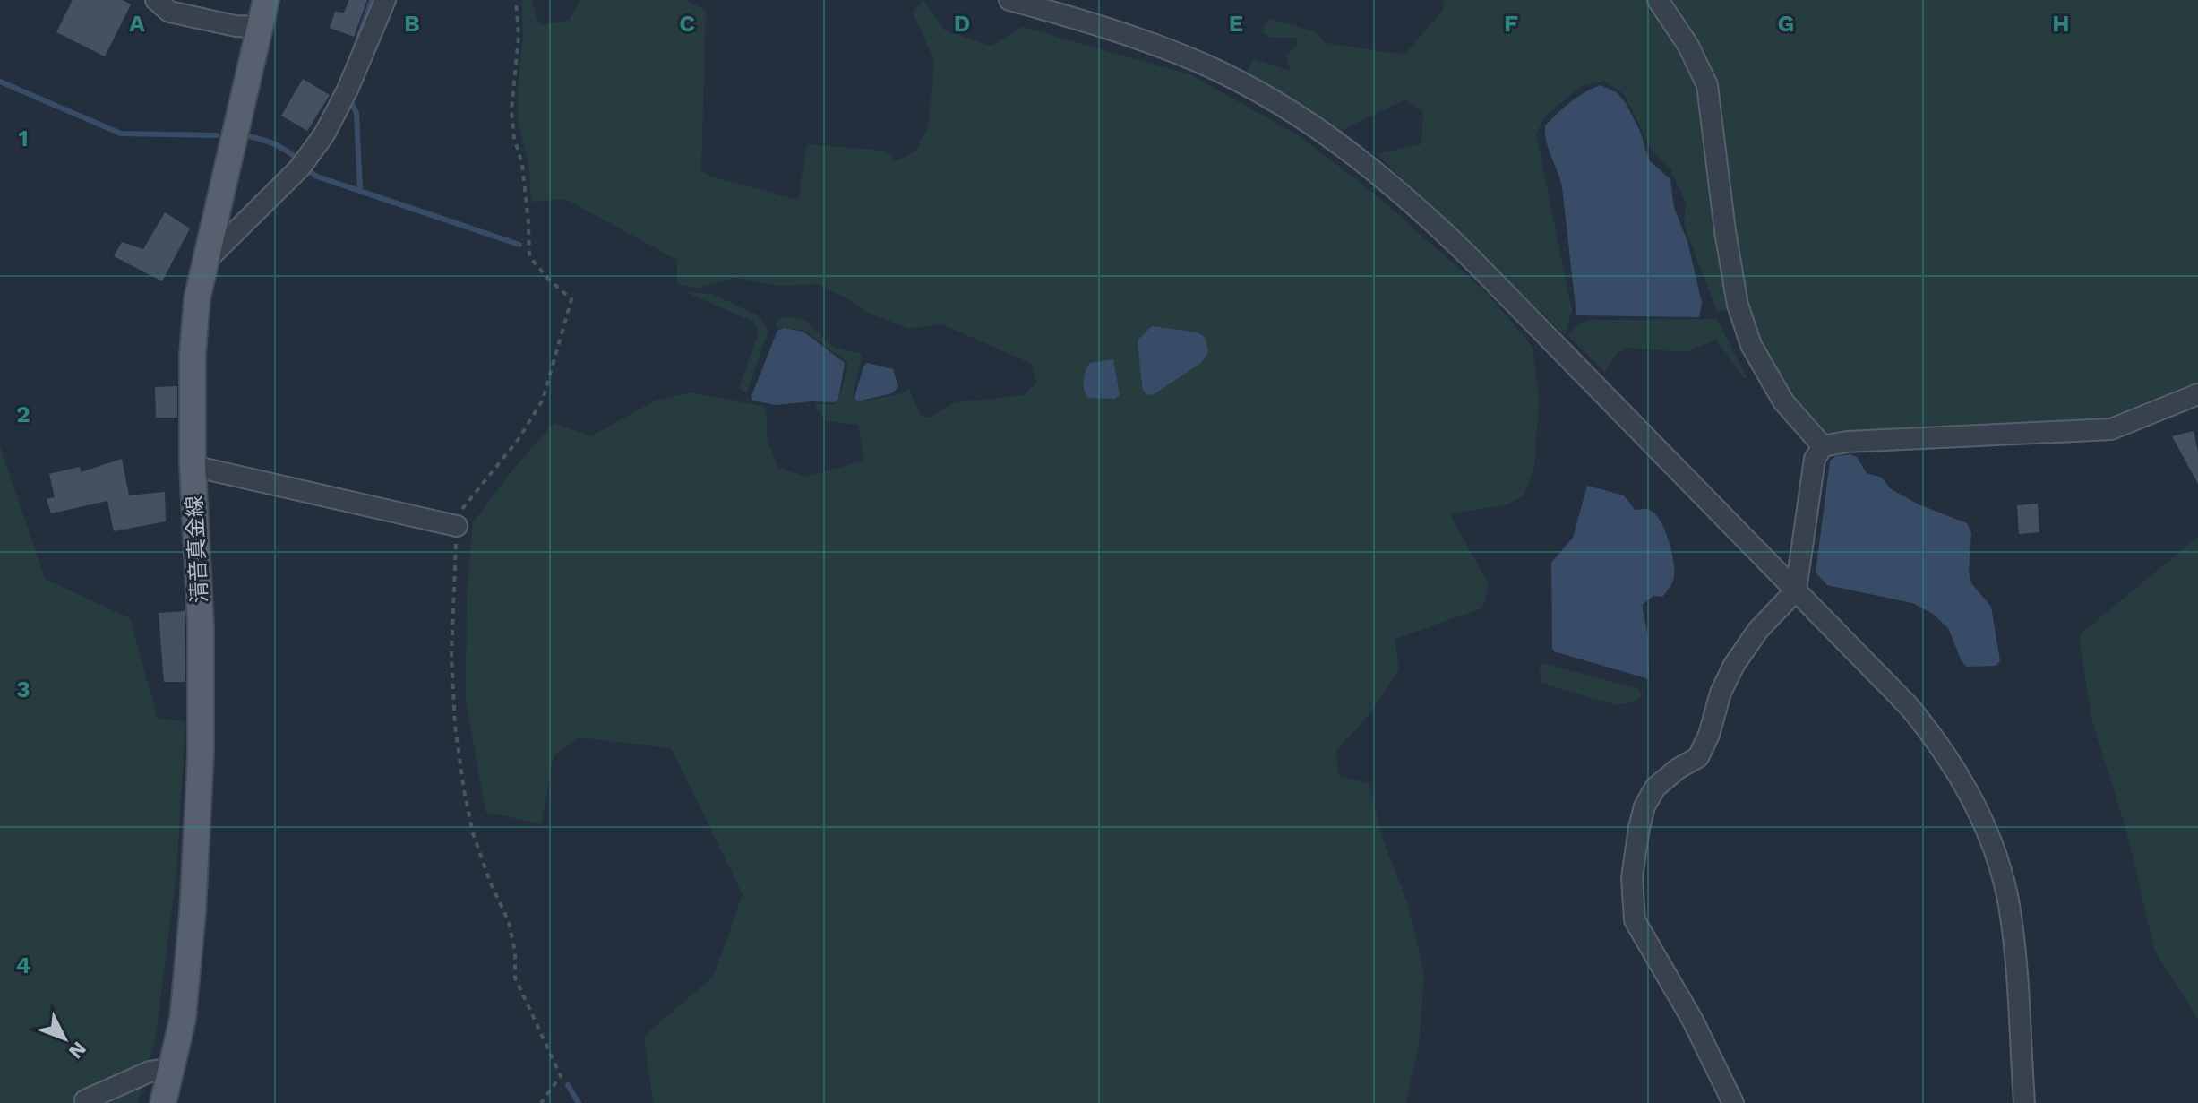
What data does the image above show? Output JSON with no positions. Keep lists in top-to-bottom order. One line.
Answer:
{"streets":{"main road":["清音真金線"]},"north":"bottom right","grid":{"columns":["A","B","C","D","E","F","G","H"],"rows":["1","2","3","4"]}}
